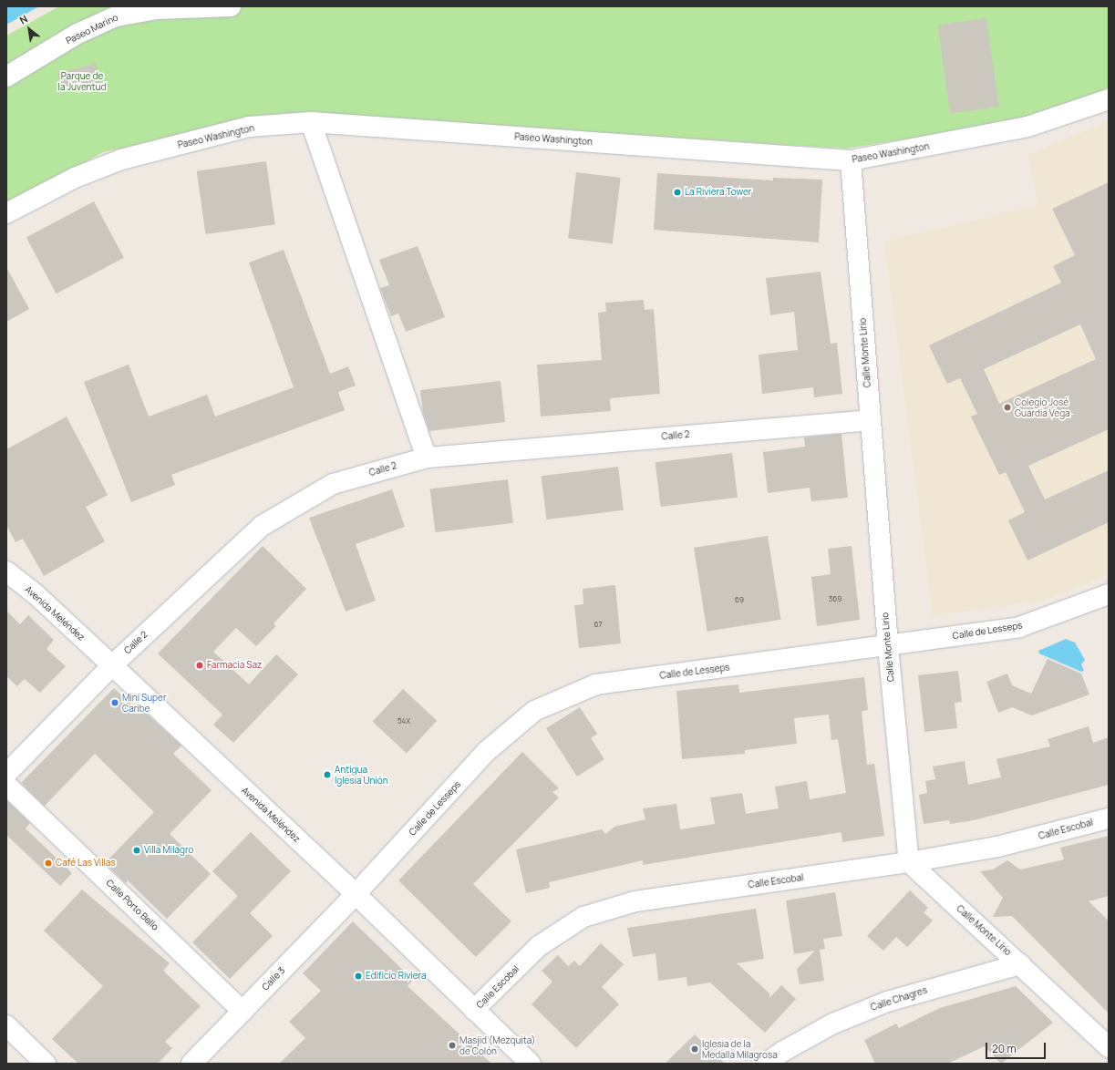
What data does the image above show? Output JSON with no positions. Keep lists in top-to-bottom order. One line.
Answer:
{"streets":{"street":["Paseo Marino","Paseo Washington","Calle Monte Lirio","Calle 2","Avenida Meléndez","Calle de Lesseps","Calle Escobal","Calle Porto Bello","Calle 3","Calle Chagres"]},"crossings":[["Paseo Washington","Calle Monte Lirio"],["Calle Monte Lirio","Calle 2"],["Calle Monte Lirio","Calle de Lesseps"],["Calle Monte Lirio","Calle Escobal"],["Calle Monte Lirio","Calle Chagres"],["Calle 2","Avenida Meléndez"],["Avenida Meléndez","Calle de Lesseps"],["Avenida Meléndez","Calle Escobal"],["Avenida Meléndez","Calle 3"],["Calle de Lesseps","Calle 3"],["Calle Porto Bello","Calle 3"]],"parks":["Parque de la Juventud"],"places":["La Riviera Tower","Colegio José Guardia Vega","Farmacia Saz","Mini Super Caribe","Antigua Iglesia Unión","Villa Milagro","Café Las Villas","Edificio Riviera","Masjid (Mezquita) de Colón","Iglesia de la Medalla Milagrosa"],"house_numbers":["369","69","67","54X"],"scale_bar":"20 m","north":"top left"}
